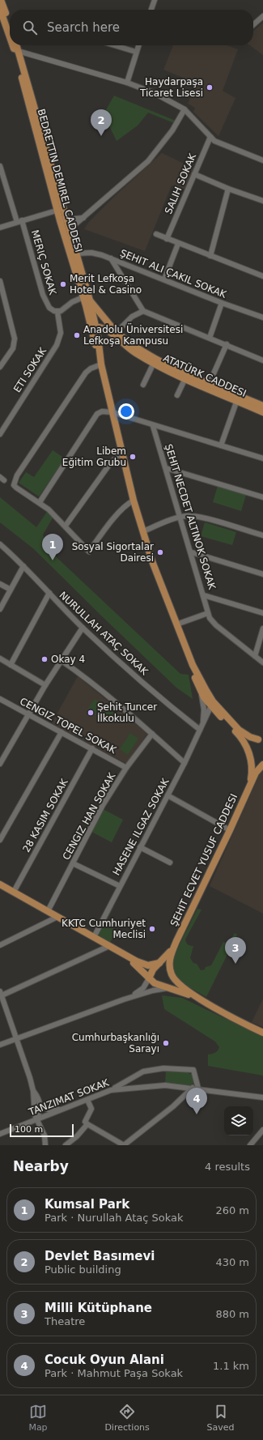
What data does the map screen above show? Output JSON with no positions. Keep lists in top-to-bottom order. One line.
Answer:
{"streets":{"main road":["BEDRETTIN DEMIREL CADDESI","ATATÜRK CADDESI","ŞEHIT ECVET YUSUF CADDESI"],"street":["SALIH SOKAK","MERIÇ SOKAK","ETI SOKAK","NURULLAH ATAÇ SOKAK","CENGIZ TOPEL SOKAK","CENGIZ HAN SOKAK","HASENE ILGAZ SOKAK","TANZIMAT SOKAK"]},"crossings":[["BEDRETTIN DEMIREL CADDESI","ATATÜRK CADDESI"],["BEDRETTIN DEMIREL CADDESI","HASENE ILGAZ SOKAK"],["MERIÇ SOKAK","ETI SOKAK"],["NURULLAH ATAÇ SOKAK","HASENE ILGAZ SOKAK"],["CENGIZ TOPEL SOKAK","CENGIZ HAN SOKAK"]],"places":["Haydarpaşa Ticaret Lisesi","Merit Lefkoşa Hotel & Casino","Anadolu Üniversitesi Lefkoşa Kampusu","Libem Eğitim Grubu","Sosyal Sigortalar Dairesi","Okay 4","Şehit Tuncer İlkokulu","KKTC Cumhuriyet Meclisi","Cumhurbaşkanlığı Sarayı"],"scale_bar":"100 m","page":{"search":"Search here","pins":["2","1","3","4"],"scale":"100 m","heading":["Nearby","4 results"],"list":[{"mark":"1","name":"Kumsal Park","note":"Park · Nurullah Ataç Sokak","value":"260 m"},{"mark":"2","name":"Devlet Basımevi","note":"Public building","value":"430 m"},{"mark":"3","name":"Milli Kütüphane","note":"Theatre","value":"880 m"},{"mark":"4","name":"Cocuk Oyun Alani","note":"Park · Mahmut Paşa Sokak","value":"1.1 km"}],"nav":["Map","Directions","Saved"]}}
